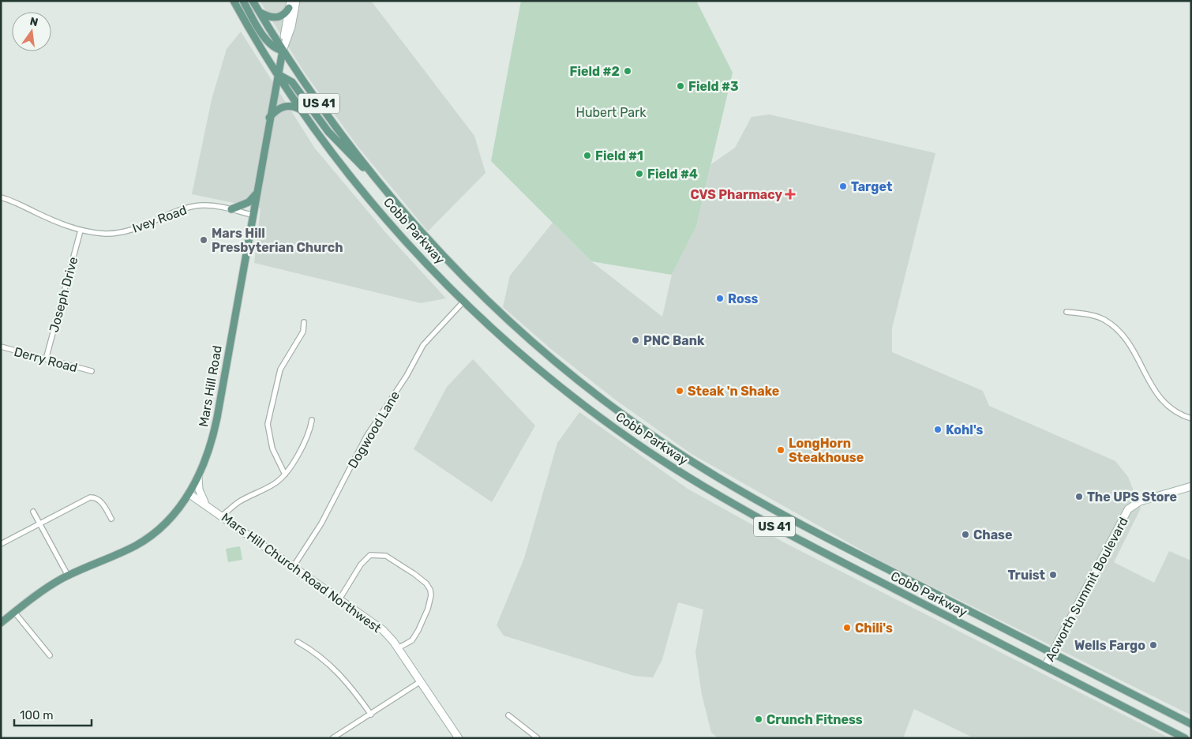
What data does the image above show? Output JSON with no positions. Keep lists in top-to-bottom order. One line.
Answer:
{"streets":{"main road":["US 41","Cobb Parkway","Mars Hill Road"],"street":["Ivey Road","Joseph Drive","Derry Road","Dogwood Lane","Mars Hill Church Road Northwest","Acworth Summit Boulevard"]},"crossings":[["Ivey Road","Joseph Drive"],["Ivey Road","Mars Hill Road"],["Cobb Parkway","Mars Hill Road"],["Cobb Parkway","Dogwood Lane"],["Cobb Parkway","Acworth Summit Boulevard"],["Joseph Drive","Derry Road"],["Mars Hill Road","Mars Hill Church Road Northwest"],["Dogwood Lane","Mars Hill Church Road Northwest"]],"parks":["Hubert Park"],"places":{"other":["Field #2","Field #3","Field #1","Field #4","Target","Mars Hill Presbyterian Church","Ross","PNC Bank","Steak 'n Shake","Kohl's","LongHorn Steakhouse","The UPS Store","Chase","Truist","Chili's","Wells Fargo","Crunch Fitness"],"health":["CVS Pharmacy"]},"scale_bar":"100 m","north":"top"}
